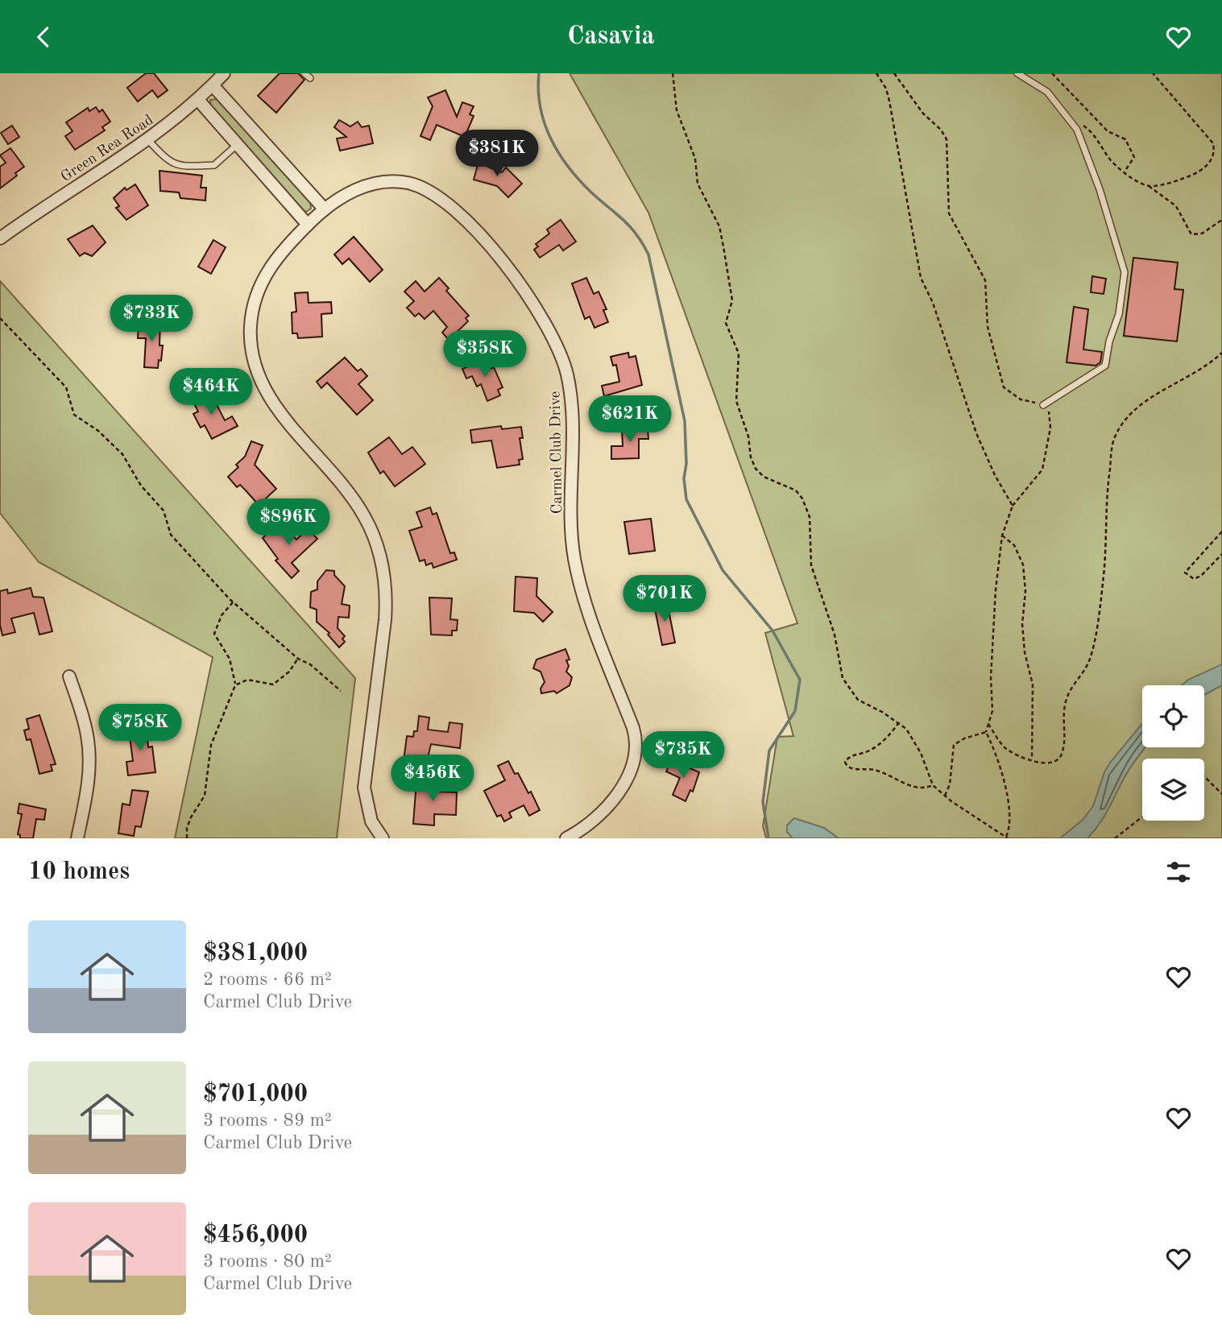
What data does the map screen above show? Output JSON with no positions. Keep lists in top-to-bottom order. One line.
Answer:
{"streets":{"street":["Green Rea Road","Carmel Club Drive"]},"page":{"header":"Casavia","price":["$381K","$733K","$358K","$464K","$621K","$896K","$701K","$758K","$735K","$456K"],"heading":"10 homes","list":[{"name":"$381,000","note":"2 rooms · 66 m² · Carmel Club Drive"},{"name":"$701,000","note":"3 rooms · 89 m² · Carmel Club Drive"},{"name":"$456,000","note":"3 rooms · 80 m² · Carmel Club Drive"}]}}
